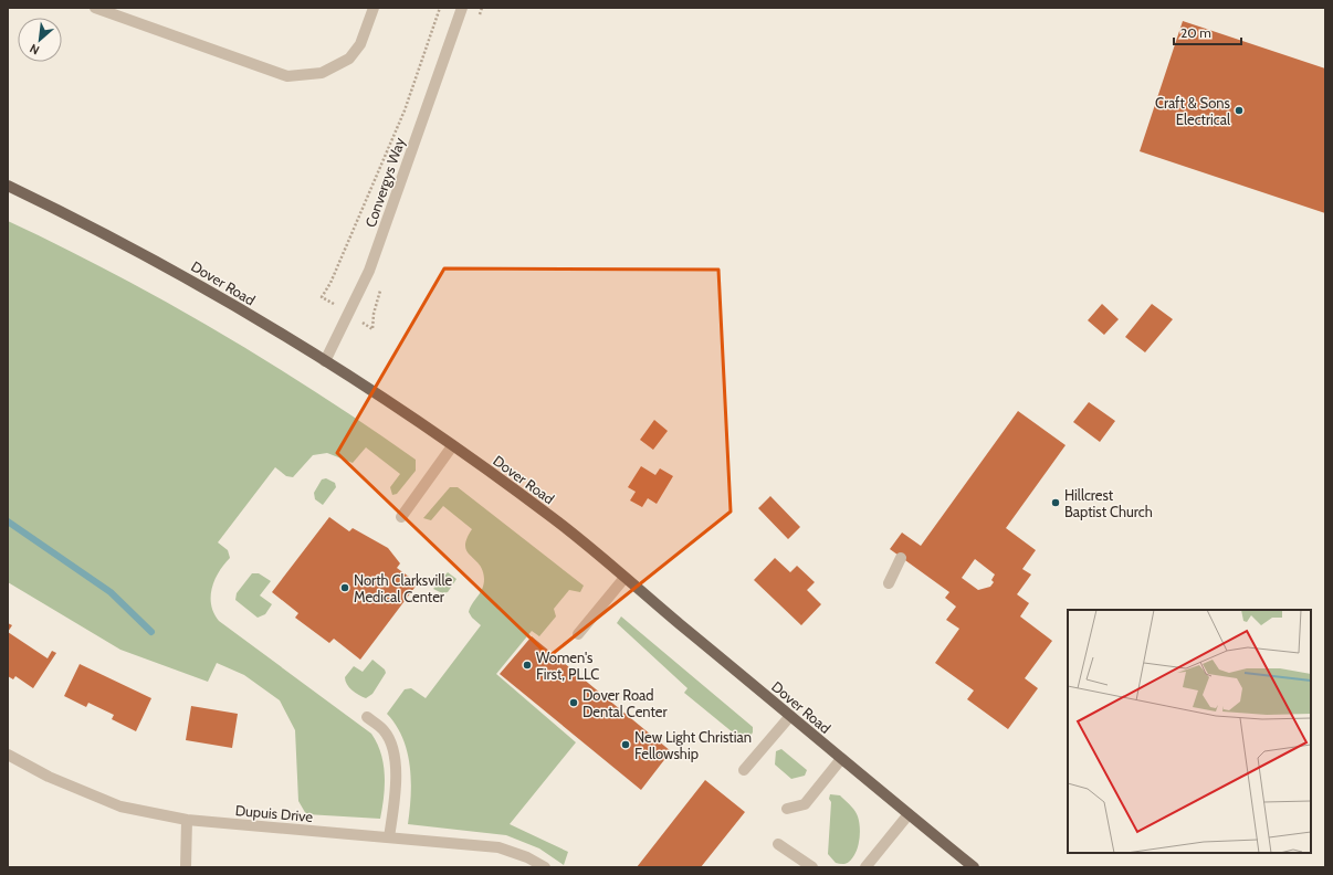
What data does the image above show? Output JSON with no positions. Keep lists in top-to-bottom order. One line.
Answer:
{"streets":{"main road":["Dover Road"],"street":["Convergys Way","Dupuis Drive"]},"crossings":[["Convergys Way","Dover Road"]],"places":["Craft & Sons Electrical","Hillcrest Baptist Church","North Clarksville Medical Center","Women's First, PLLC","Dover Road Dental Center","New Light Christian Fellowship"],"scale_bar":"20 m","north":"bottom left"}
